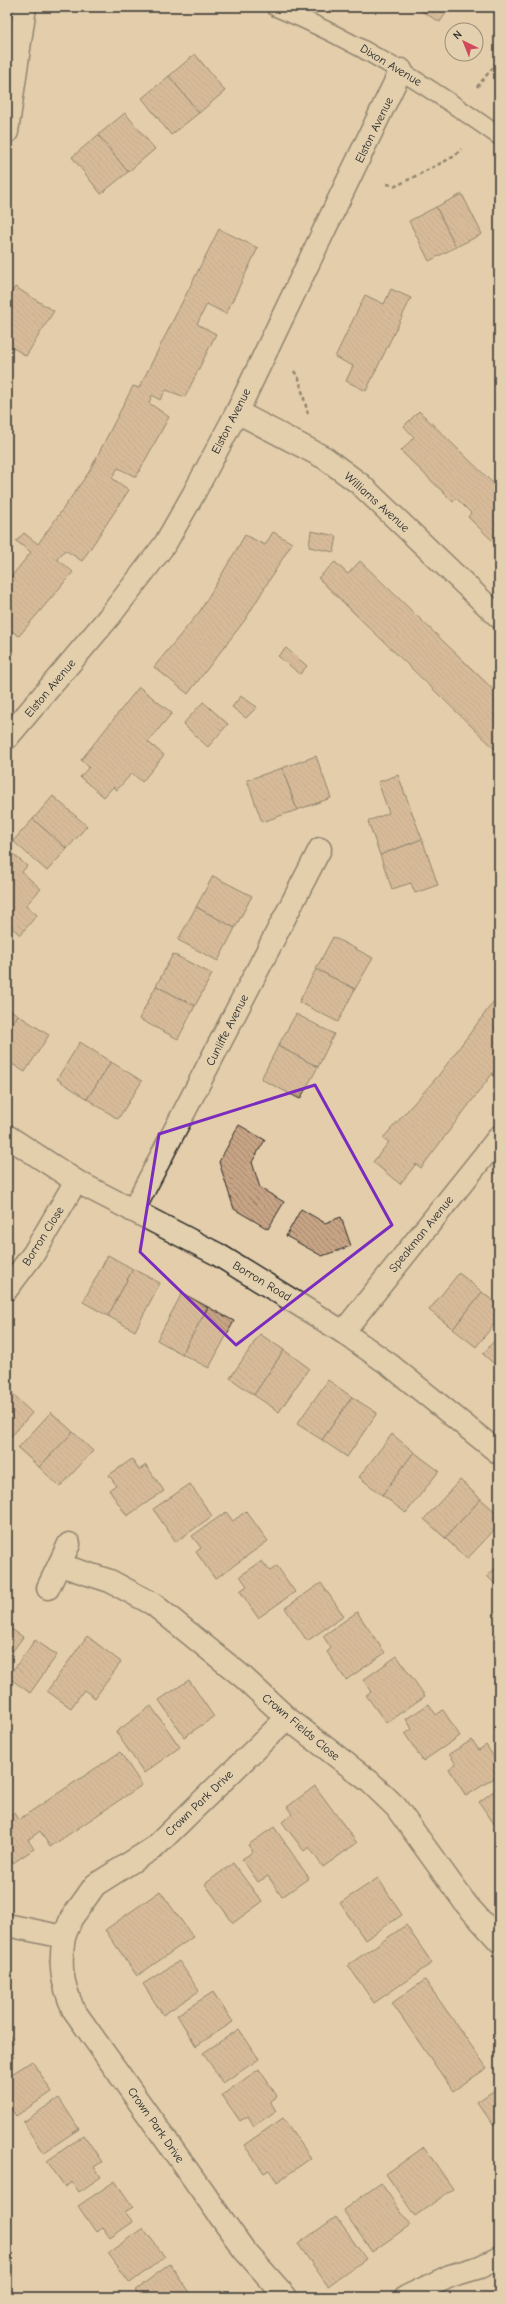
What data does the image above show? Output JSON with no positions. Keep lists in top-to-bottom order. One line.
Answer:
{"streets":{"street":["Elston Avenue","Williams Avenue","Cunliffe Avenue","Speakman Avenue","Borron Close","Borron Road","Crown Fields Close","Crown Park Drive"],"lane":["Dixon Avenue"]},"crossings":[["Dixon Avenue","Elston Avenue"],["Elston Avenue","Williams Avenue"],["Cunliffe Avenue","Borron Road"],["Speakman Avenue","Borron Road"],["Borron Close","Borron Road"],["Crown Fields Close","Crown Park Drive"]],"north":"top left"}
